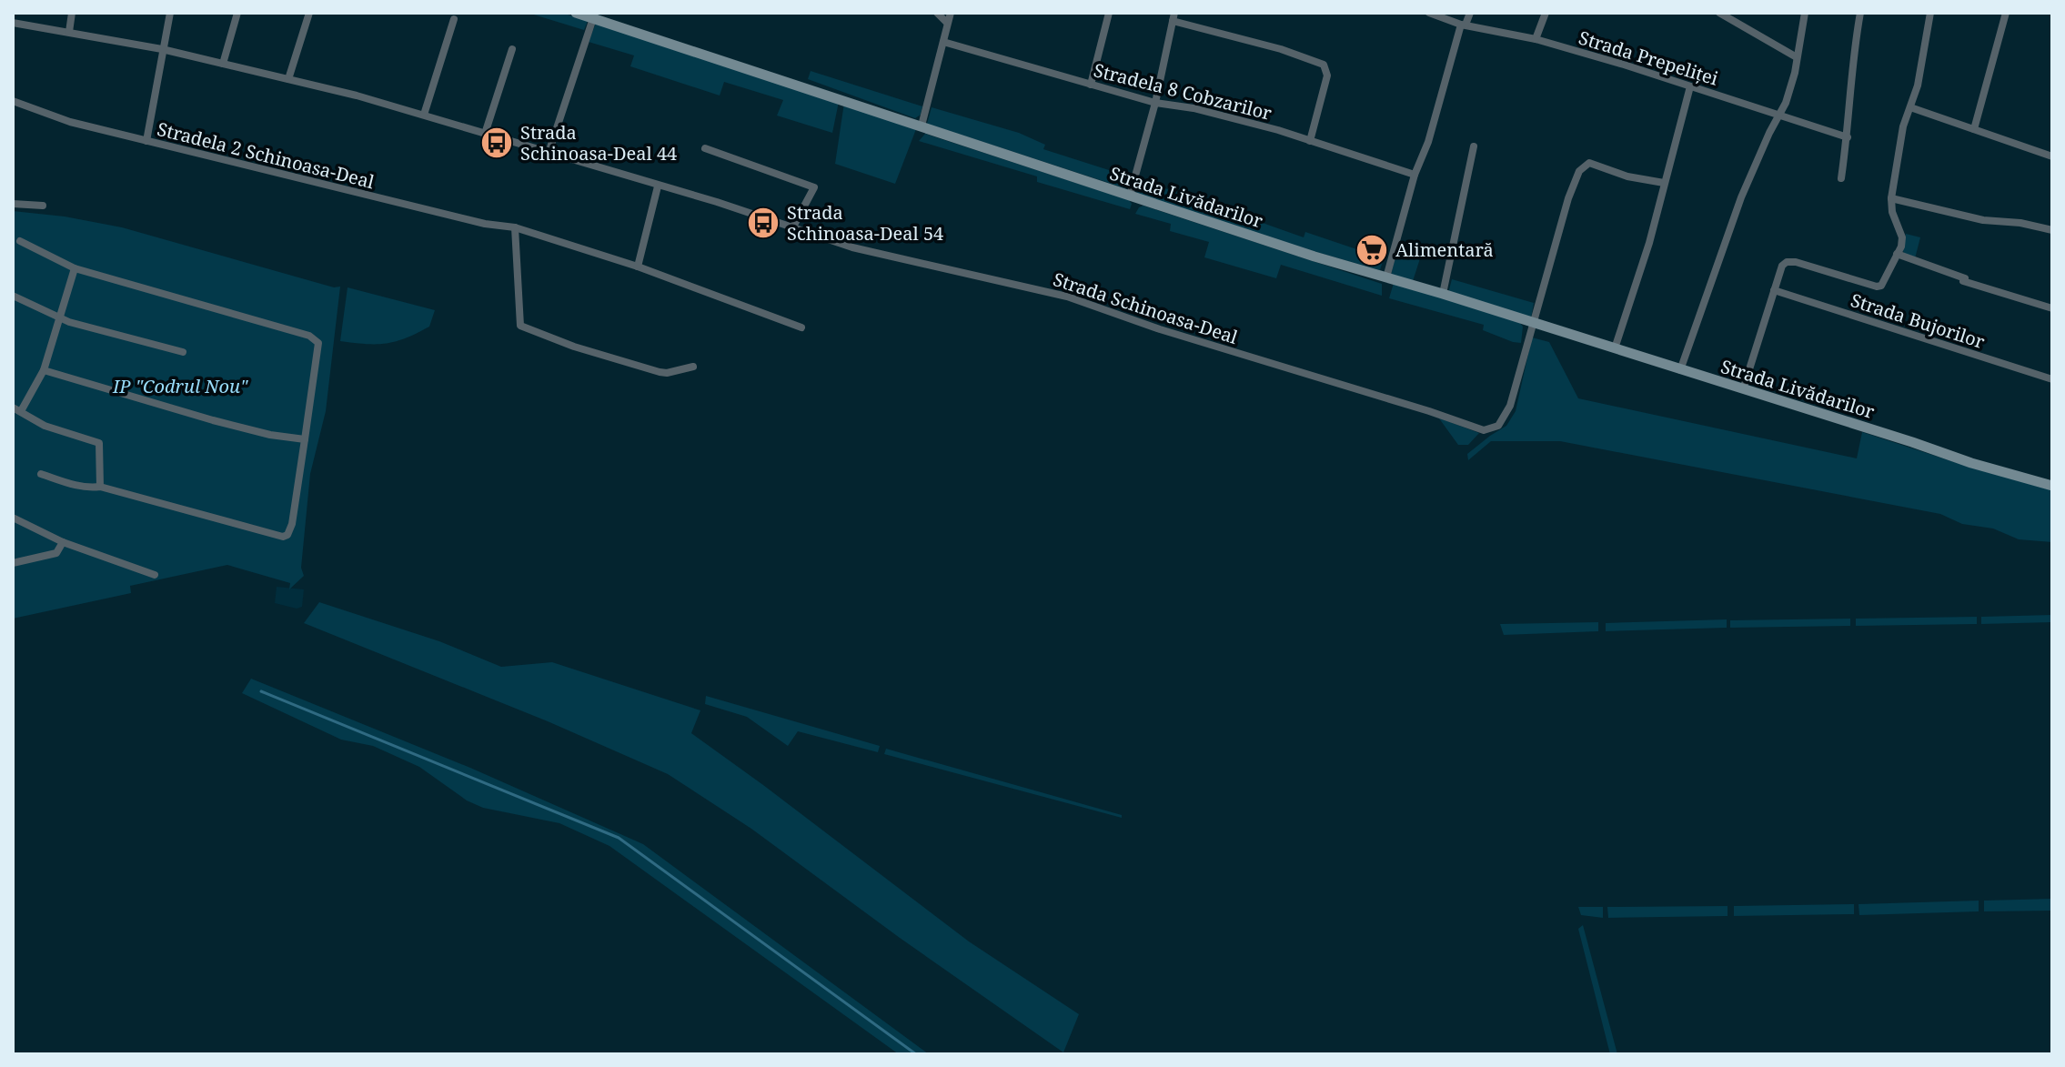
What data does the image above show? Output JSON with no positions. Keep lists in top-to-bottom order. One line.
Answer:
{"streets":{"street":["Strada Prepeliței","Stradela 8 Cobzarilor","Stradela 2 Schinoasa-Deal","Strada Livădarilor","Strada Schinoasa-Deal","Strada Bujorilor"]},"crossings":[["Strada Livădarilor","Strada Schinoasa-Deal"]],"parks":["IP \"Codrul Nou\""],"places":{"bus stop":["Strada Schinoasa-Deal 44","Strada Schinoasa-Deal 54"],"supermarket":["Alimentară"]}}
